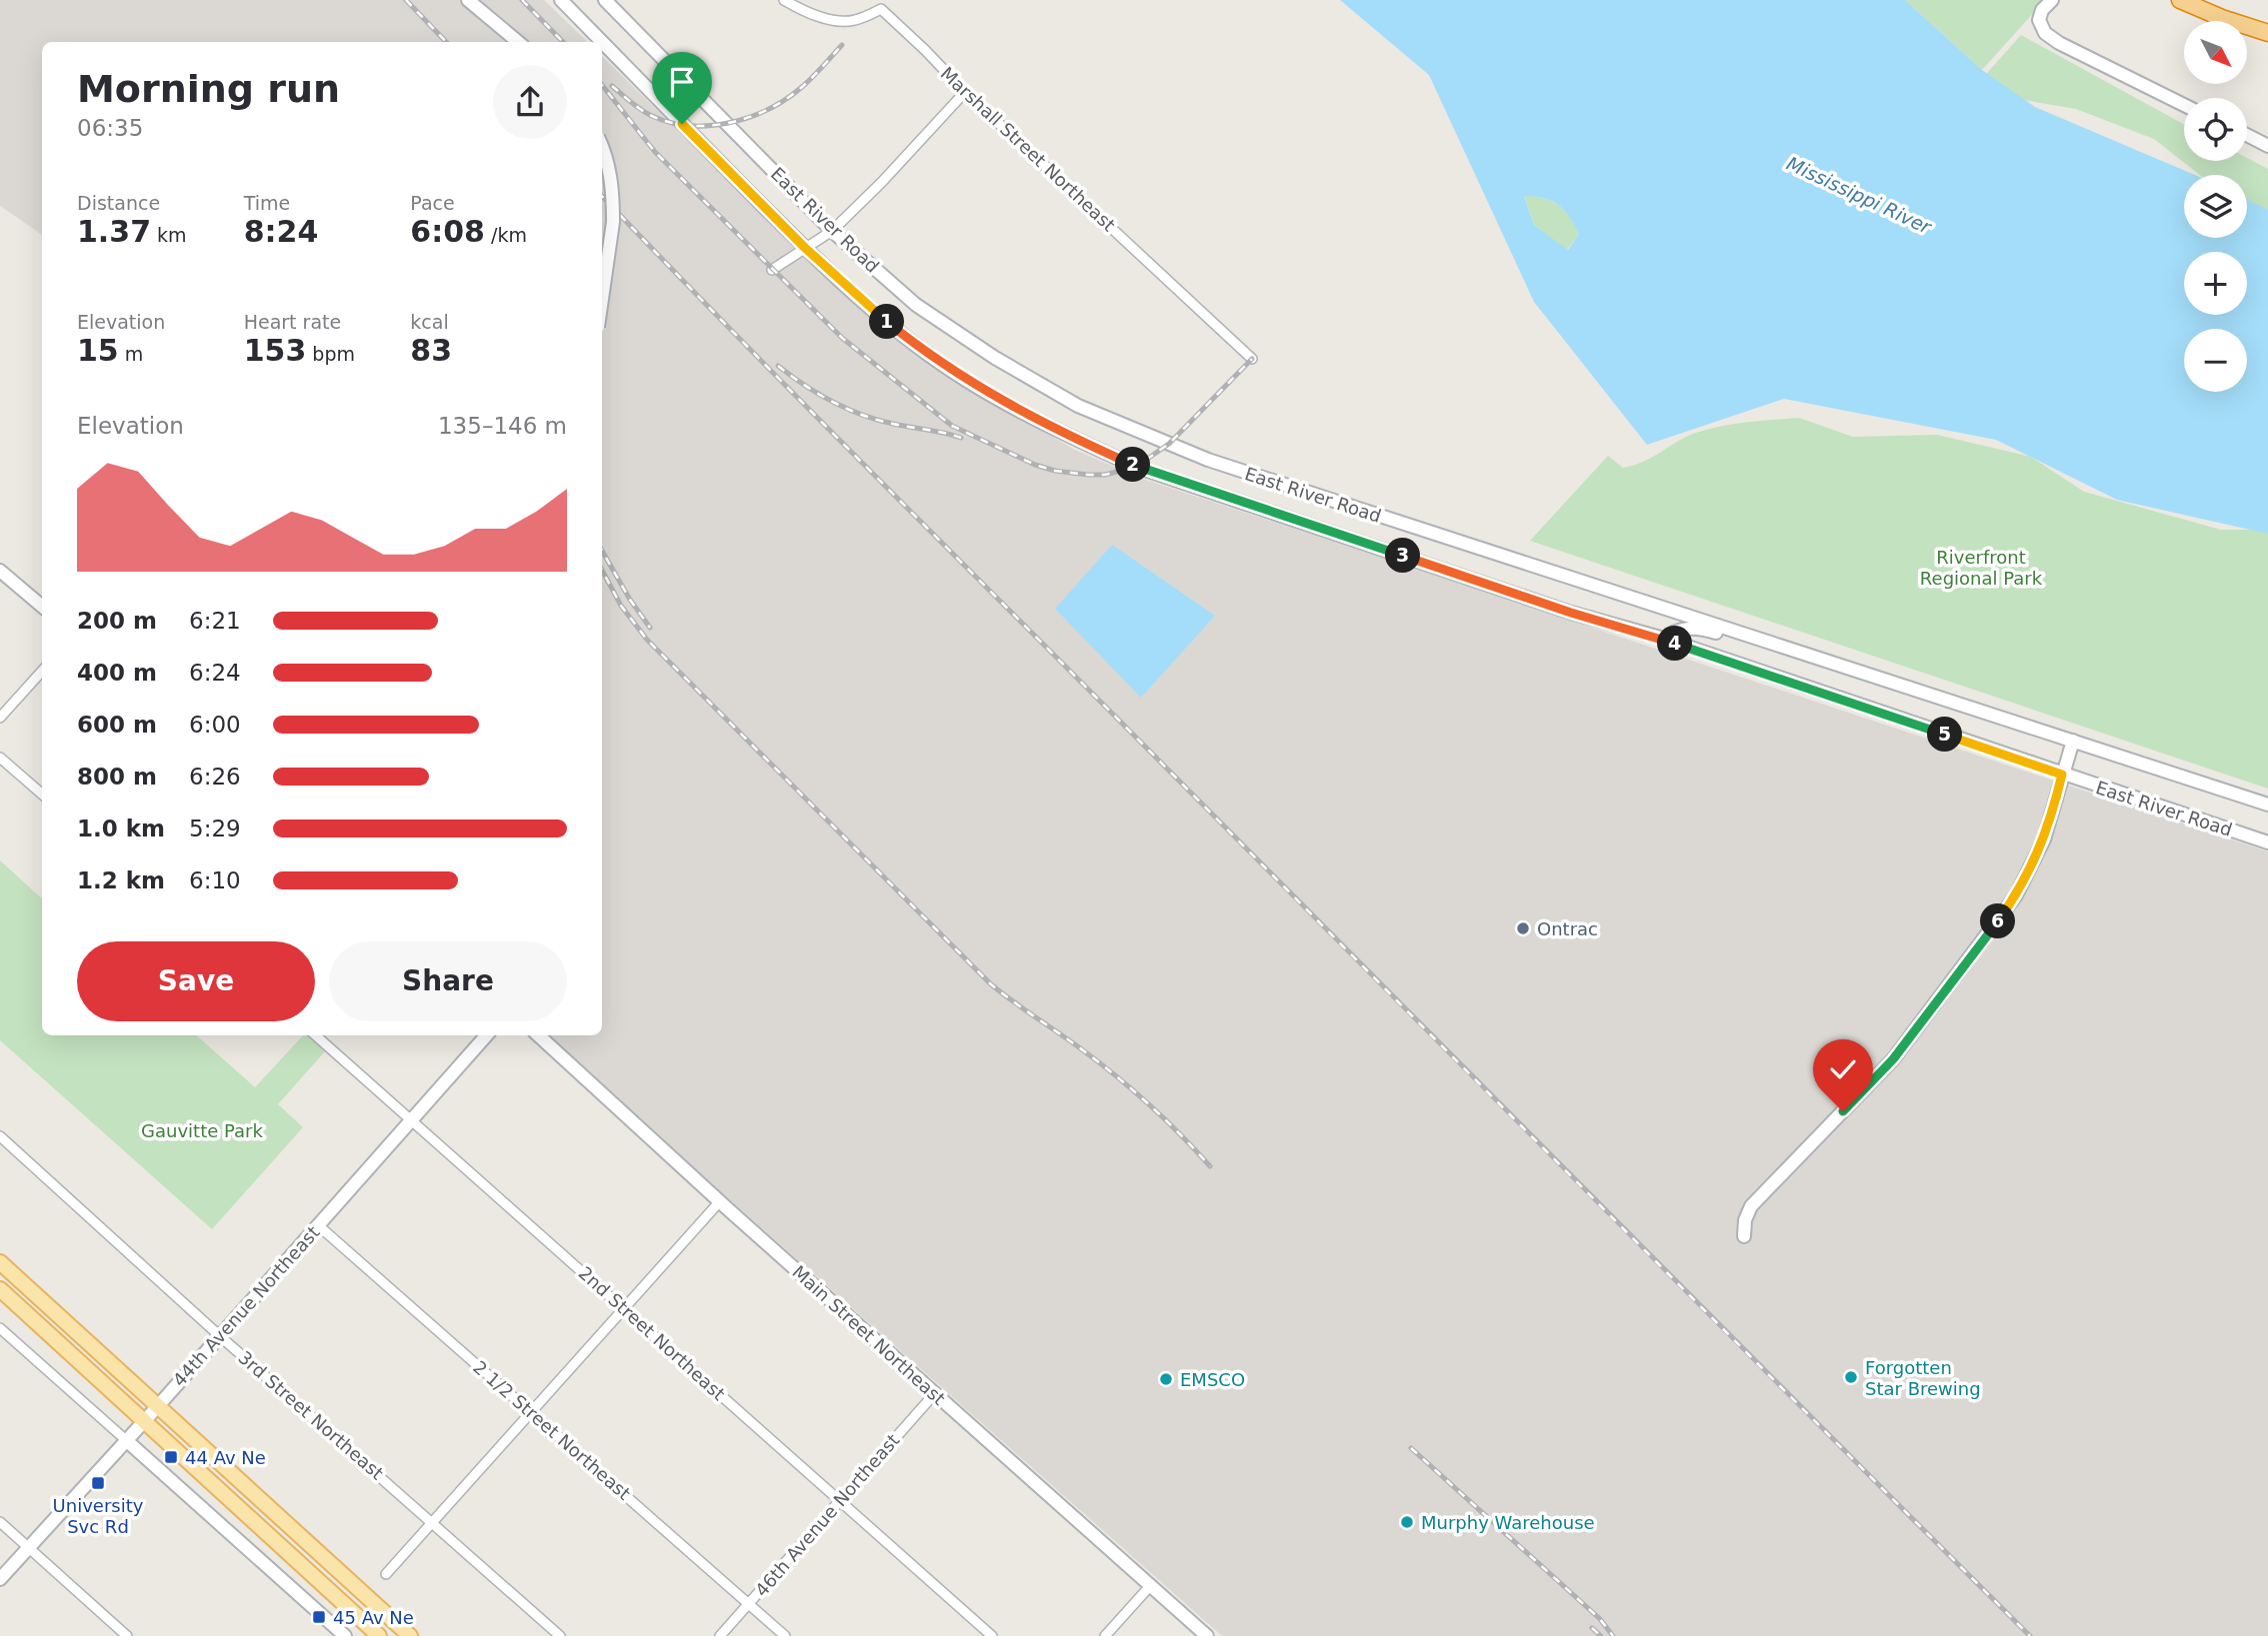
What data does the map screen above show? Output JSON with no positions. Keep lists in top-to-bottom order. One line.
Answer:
{"streets":{"street":["Marshall Street Northeast","East River Road","44th Avenue Northeast","2nd Street Northeast","Main Street Northeast","3rd Street Northeast","2 1/2 Street Northeast","46th Avenue Northeast"]},"crossings":[["44th Avenue Northeast","2nd Street Northeast"],["44th Avenue Northeast","3rd Street Northeast"],["44th Avenue Northeast","2 1/2 Street Northeast"],["2nd Street Northeast","46th Avenue Northeast"],["Main Street Northeast","46th Avenue Northeast"],["2 1/2 Street Northeast","46th Avenue Northeast"]],"water":["Mississippi River"],"parks":["Riverfront Regional Park","Gauvitte Park"],"places":{"other":["Ontrac","Forgotten Star Brewing","EMSCO","Murphy Warehouse"],"transit":["44 Av Ne","University Svc Rd","45 Av Ne"]},"north":"bottom right","page":{"map_buttons":["+","−"],"heading":["Morning run","06:35"],"stats":[["Distance","1.37 km"],["Time","8:24"],["Pace","6:08 /km"],["Elevation","15 m"],["Heart rate","153 bpm"],["kcal","83"]],"pins":["1","2","3","4","5","6"],"chart":["Elevation","135–146 m"],"list":[{"name":"200 m","note":"6:21"},{"name":"400 m","note":"6:24"},{"name":"600 m","note":"6:00"},{"name":"800 m","note":"6:26"},{"name":"1.0 km","note":"5:29"},{"name":"1.2 km","note":"6:10"}],"buttons":["Save","Share"]}}
